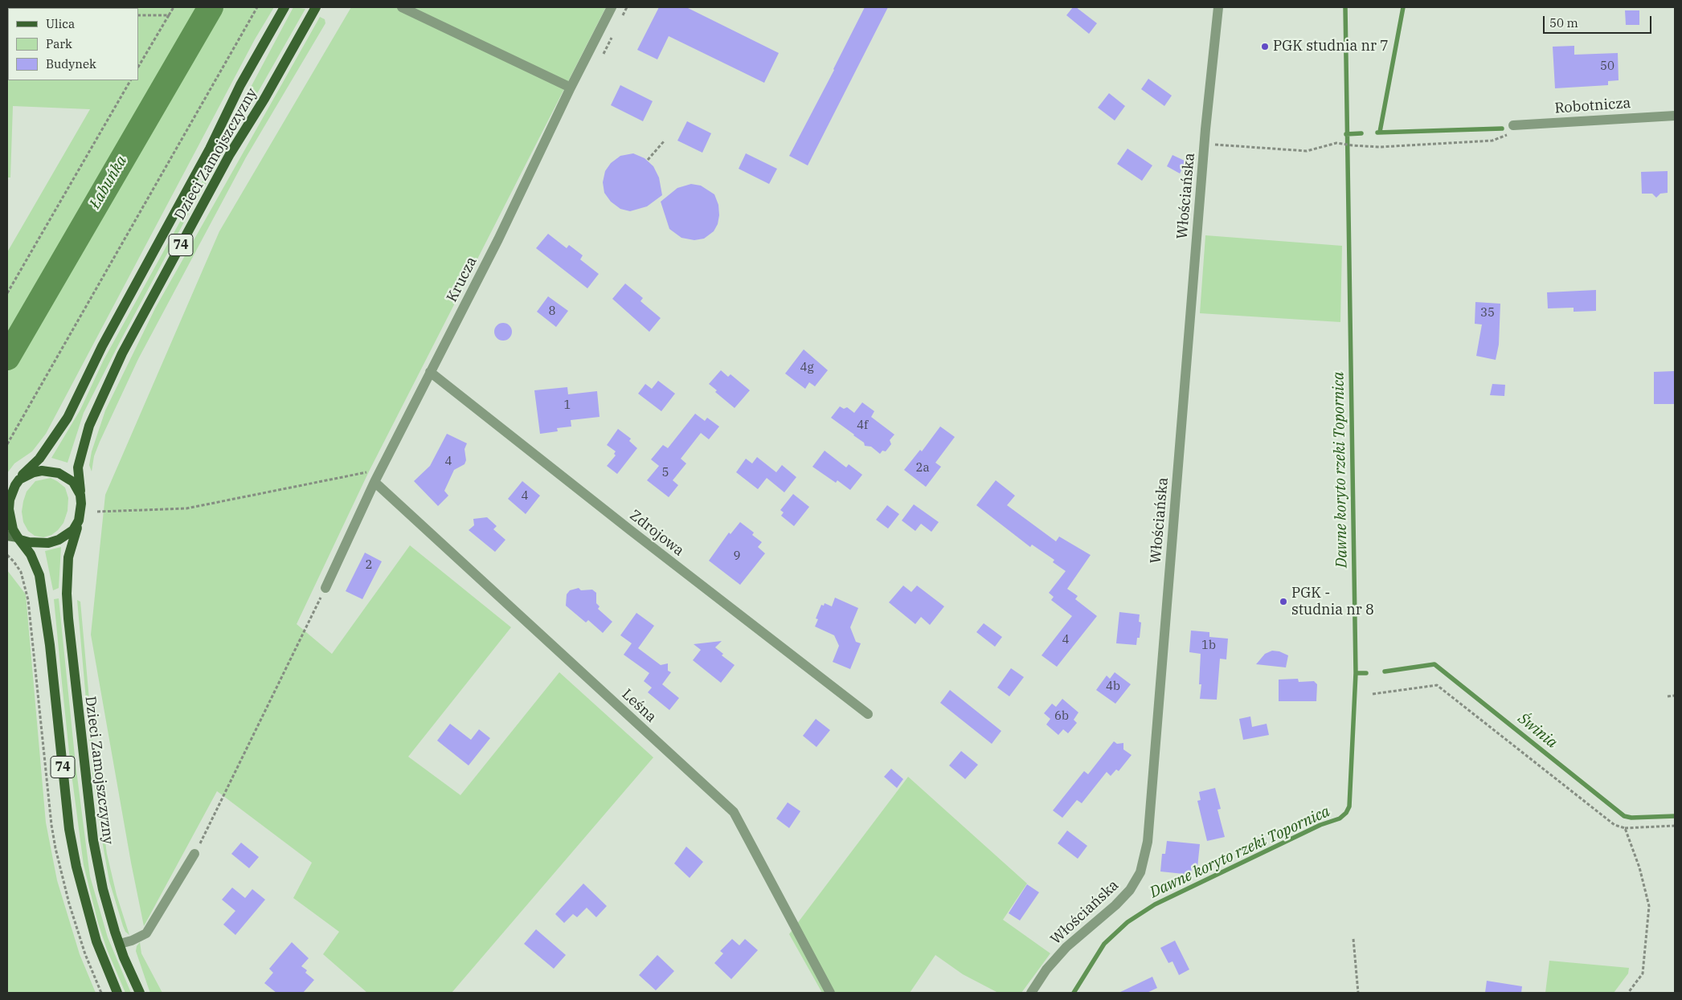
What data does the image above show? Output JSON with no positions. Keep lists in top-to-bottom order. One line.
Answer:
{"streets":{"main road":["Dzieci Zamojszczyzny","74"],"street":["Robotnicza","Włościańska","Krucza","Zdrojowa","Leśna"]},"crossings":[["Dzieci Zamojszczyzny","74"],["Krucza","Zdrojowa"],["Krucza","Leśna"]],"water":["Łabuńka","Dawne koryto rzeki Topornica","Świnia"],"places":["PGK studnia nr 7","PGK - studnia nr 8"],"house_numbers":["50","8","35","4g","1","4f","4","2a","5","4","9","2","4","1b","4b","6b"],"legend":["Ulica","Park","Budynek"],"scale_bar":"50 m"}
